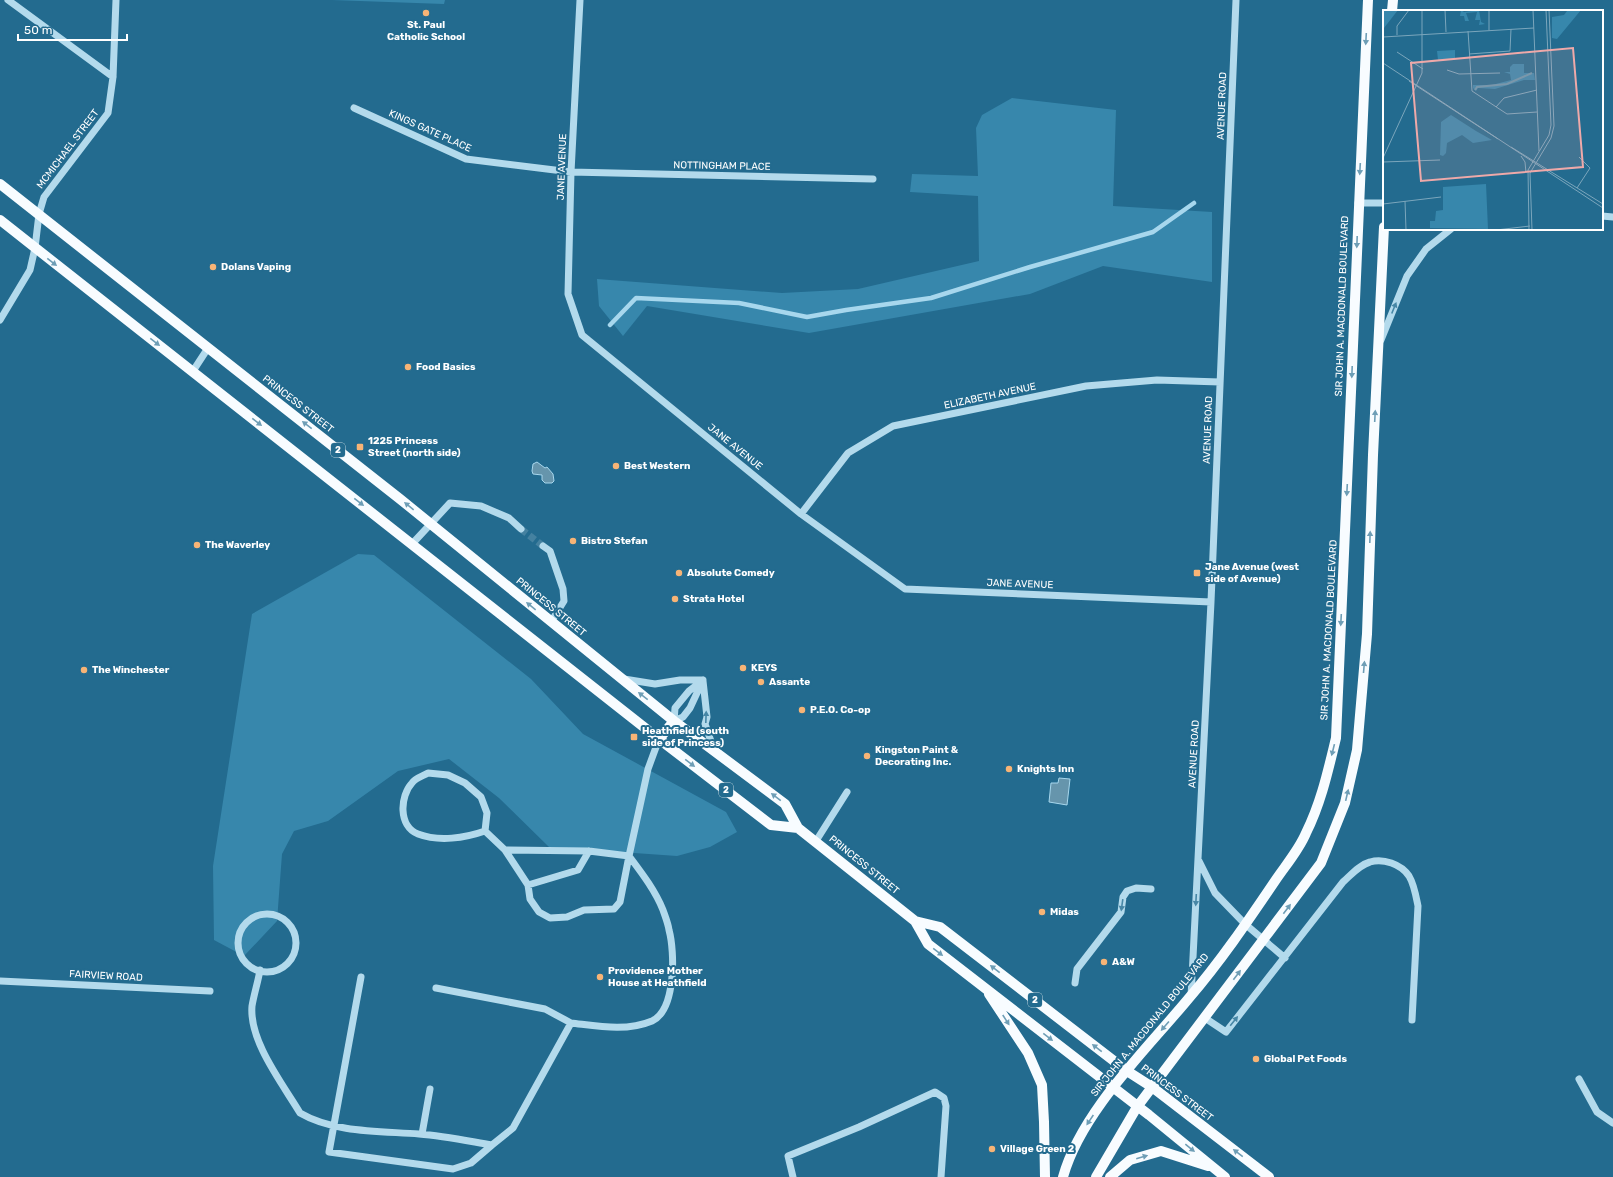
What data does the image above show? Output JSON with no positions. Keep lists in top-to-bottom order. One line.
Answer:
{"streets":{"main road":["SIR JOHN A. MACDONALD BOULEVARD","PRINCESS STREET","2"],"street":["AVENUE ROAD","KINGS GATE PLACE","MCMICHAEL STREET","NOTTINGHAM PLACE","JANE AVENUE","ELIZABETH AVENUE","FAIRVIEW ROAD"]},"crossings":[["AVENUE ROAD","JANE AVENUE"],["AVENUE ROAD","SIR JOHN A. MACDONALD BOULEVARD"],["AVENUE ROAD","ELIZABETH AVENUE"],["KINGS GATE PLACE","NOTTINGHAM PLACE"],["KINGS GATE PLACE","JANE AVENUE"],["MCMICHAEL STREET","PRINCESS STREET"],["NOTTINGHAM PLACE","JANE AVENUE"],["JANE AVENUE","ELIZABETH AVENUE"],["SIR JOHN A. MACDONALD BOULEVARD","PRINCESS STREET"]],"places":{"other":["St. Paul Catholic School","Dolans Vaping","Food Basics","Best Western","Bistro Stefan","The Waverley","Absolute Comedy","Strata Hotel","KEYS","The Winchester","Assante","P.E.O. Co-op","Kingston Paint & Decorating Inc.","Knights Inn","Midas","A&W","Providence Mother House at Heathfield","Global Pet Foods","Village Green 2"],"transit":["1225 Princess Street (north side)","Jane Avenue (west side of Avenue)","Heathfield (south side of Princess)"]},"scale_bar":"50 m"}
